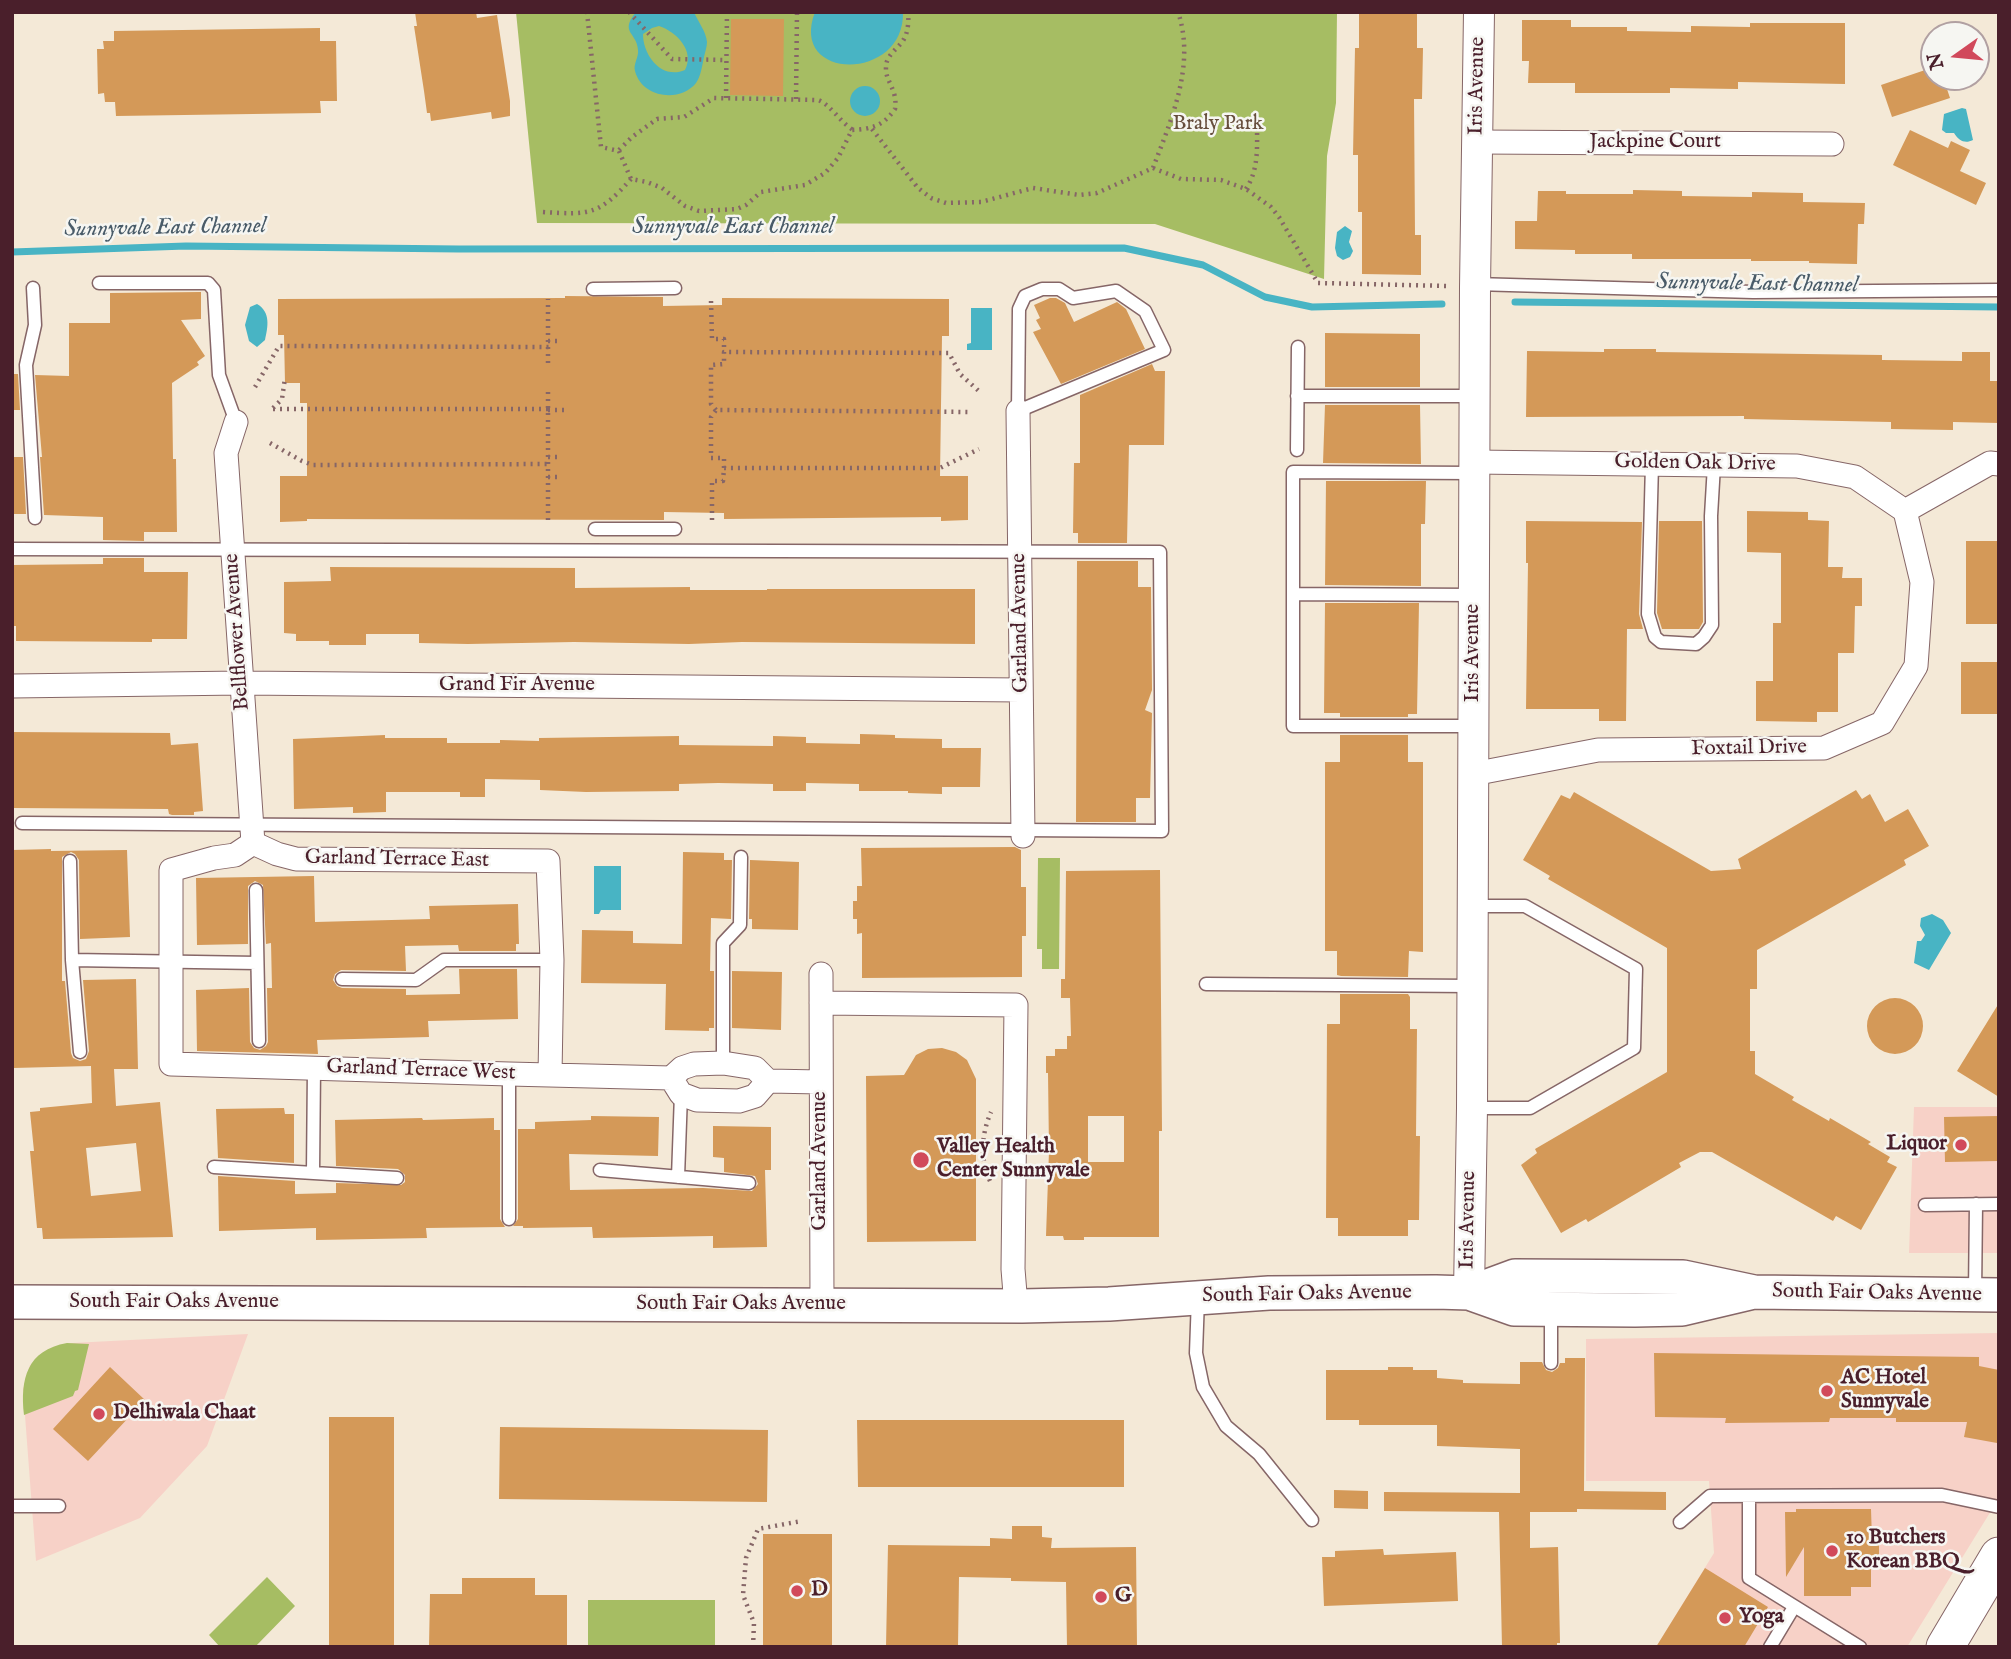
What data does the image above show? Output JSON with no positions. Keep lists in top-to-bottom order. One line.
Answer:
{"streets":{"main road":["South Fair Oaks Avenue"],"street":["Iris Avenue","Jackpine Court","Golden Oak Drive","Garland Avenue","Bellflower Avenue","Grand Fir Avenue","Foxtail Drive","Garland Terrace East","Garland Terrace West"]},"crossings":[["Iris Avenue","Jackpine Court"],["Iris Avenue","Golden Oak Drive"],["Iris Avenue","Foxtail Drive"],["Iris Avenue","South Fair Oaks Avenue"],["Golden Oak Drive","Foxtail Drive"],["Garland Avenue","Grand Fir Avenue"],["Garland Avenue","Garland Terrace West"],["Garland Avenue","South Fair Oaks Avenue"],["Bellflower Avenue","Grand Fir Avenue"],["Bellflower Avenue","Garland Terrace East"]],"water":["Sunnyvale East Channel"],"parks":["Braly Park"],"places":["Liquor","Valley Health Center Sunnyvale","AC Hotel Sunnyvale","Delhiwala Chaat","10 Butchers Korean BBQ","D","G","Yoga"],"north":"left"}
